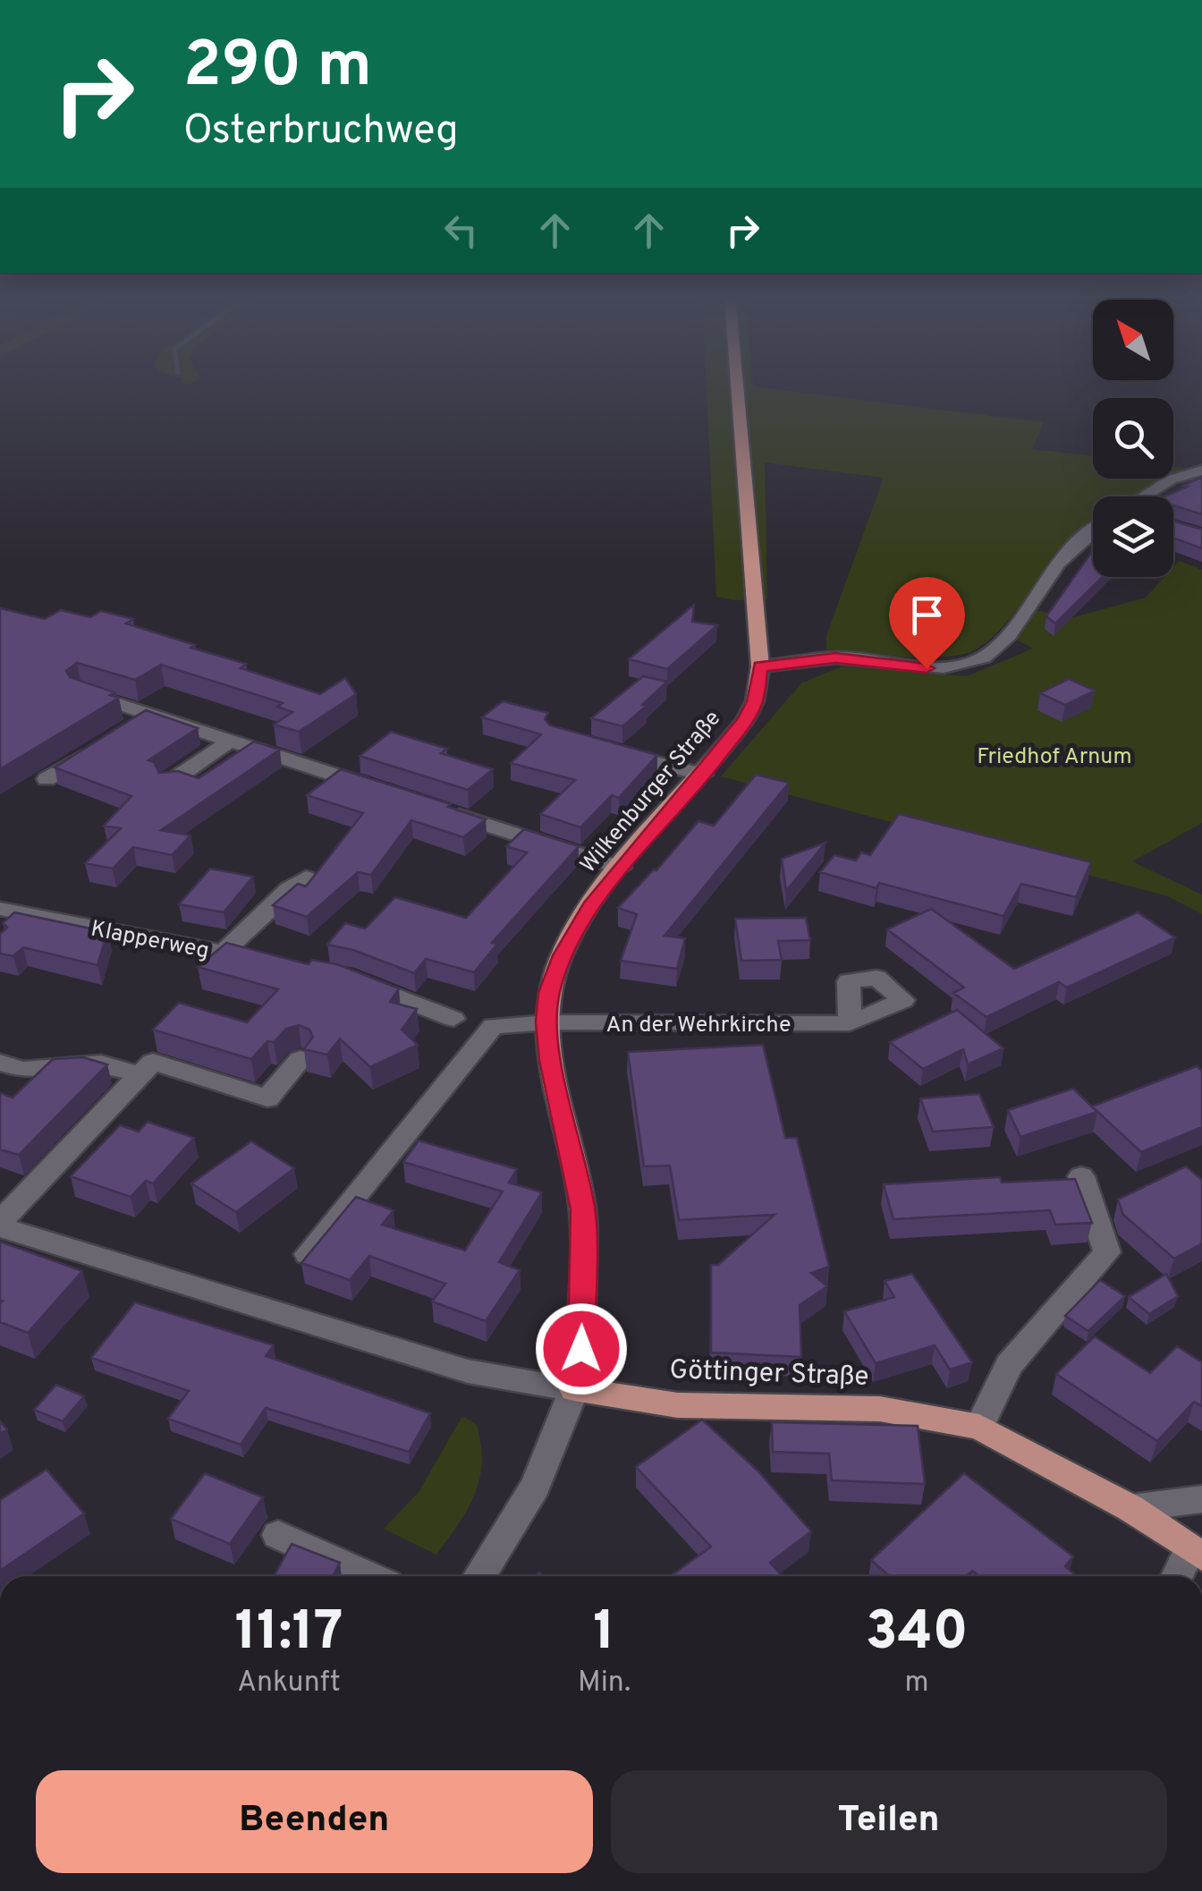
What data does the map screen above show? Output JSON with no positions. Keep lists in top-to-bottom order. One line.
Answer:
{"streets":{"main road":["Wilkenburger Straße","Göttinger Straße"],"street":["Klapperweg","An der Wehrkirche"]},"crossings":[["Wilkenburger Straße","An der Wehrkirche"],["Wilkenburger Straße","Göttinger Straße"]],"parks":["Friedhof Arnum"],"north":"top left","page":{"turn":["290 m","Osterbruchweg"],"eta":["11:17","Ankunft","1","Min.","340","m"],"buttons":["Beenden","Teilen"]}}
